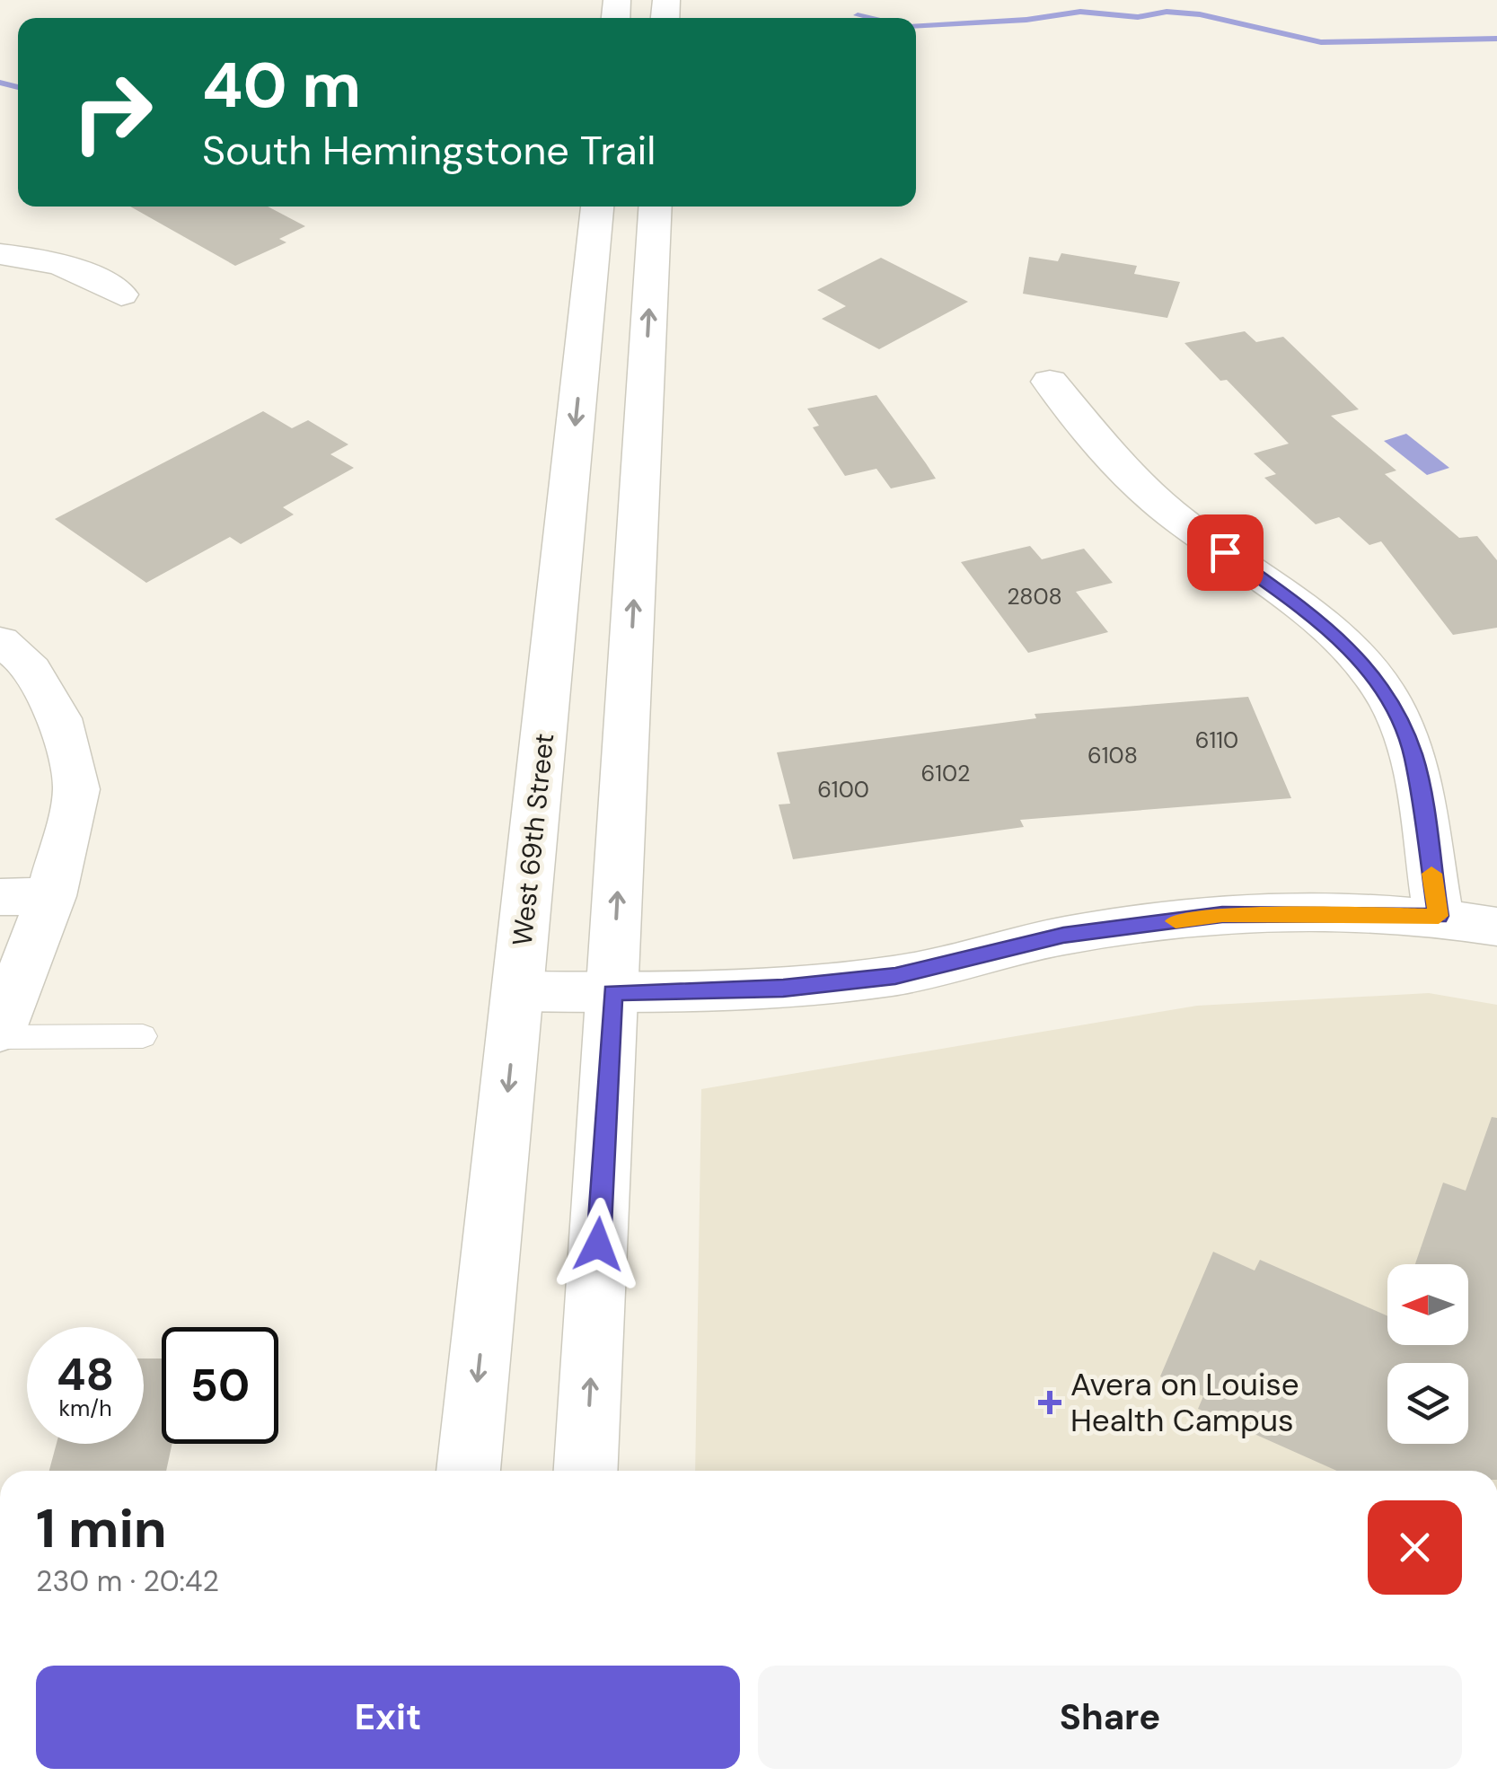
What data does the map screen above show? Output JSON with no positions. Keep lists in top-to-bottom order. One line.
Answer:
{"streets":{"main road":["West 69th Street"]},"places":{"health":["Avera on Louise Health Campus"]},"house_numbers":["2808","6110","6108","6102","6100"],"north":"left","page":{"turn":["40 m","South Hemingstone Trail"],"speed":"48 km/h","limit":"50","heading":["1 min","230 m · 20:42"],"buttons":["Exit","Share"]}}
